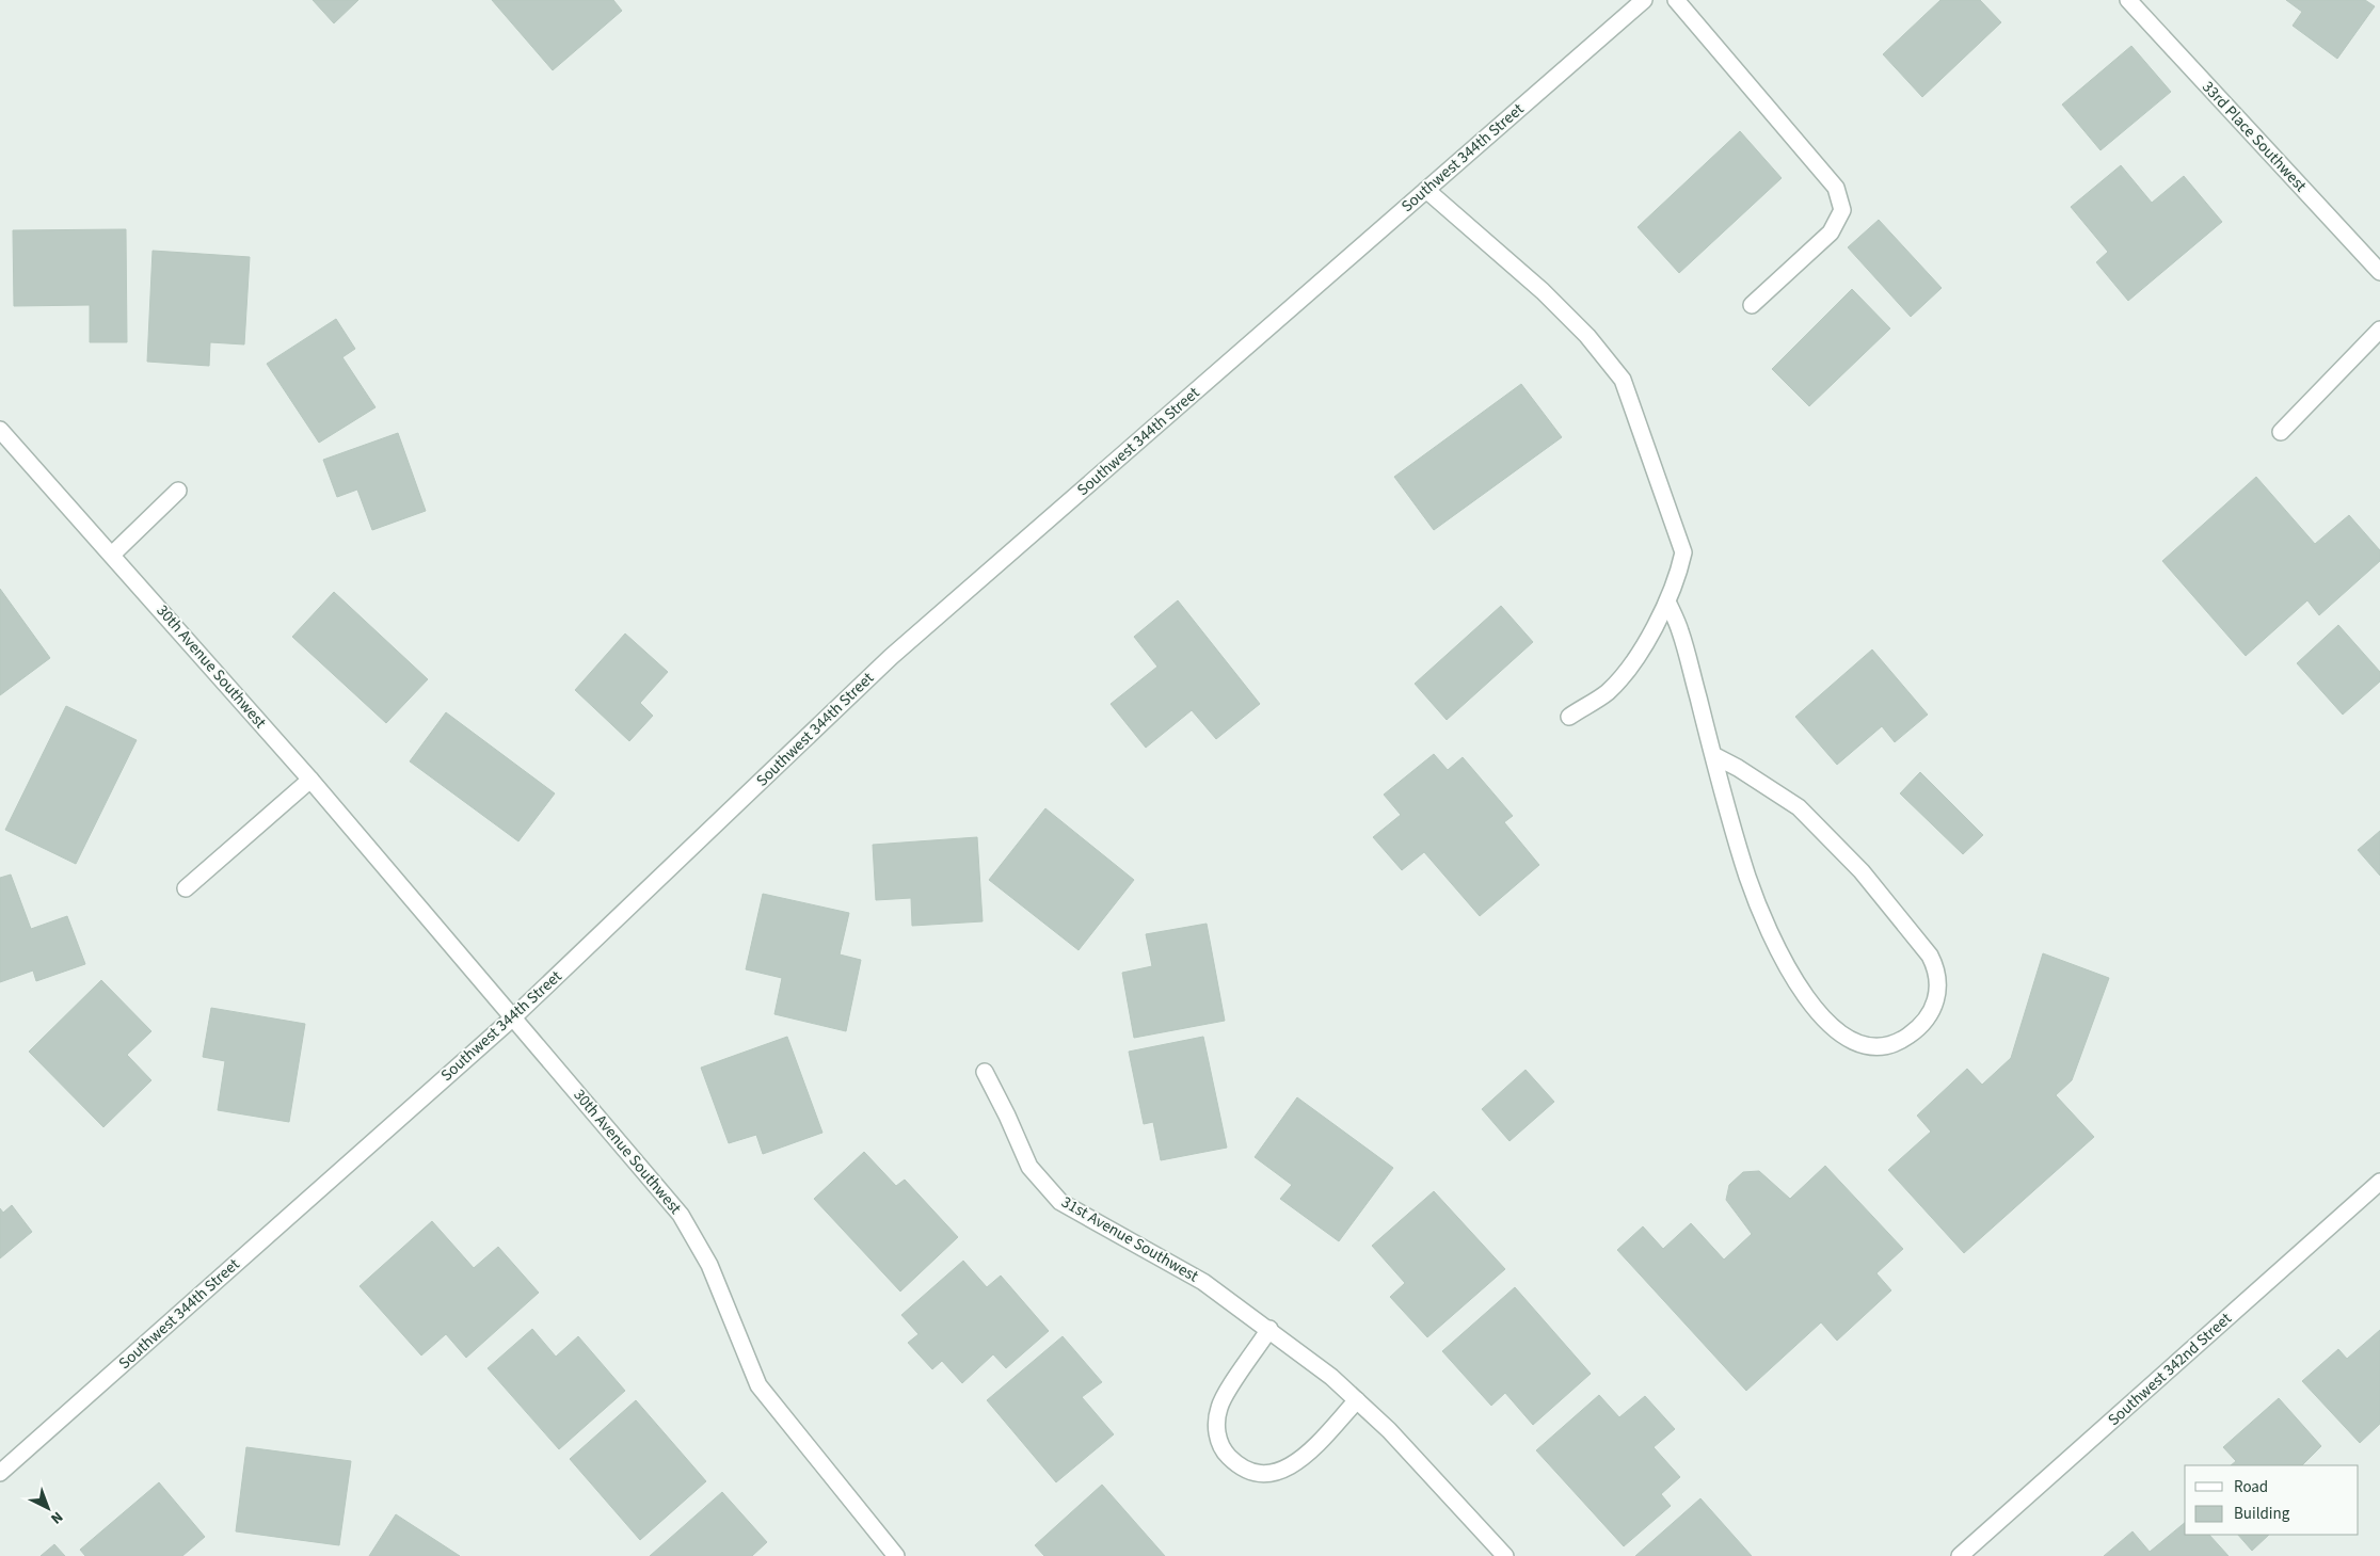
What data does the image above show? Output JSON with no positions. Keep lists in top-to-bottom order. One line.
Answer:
{"streets":{"street":["33rd Place Southwest","Southwest 344th Street","30th Avenue Southwest","31st Avenue Southwest","Southwest 342nd Street"]},"crossings":[["Southwest 344th Street","30th Avenue Southwest"]],"legend":["Road","Building"],"north":"bottom right"}
